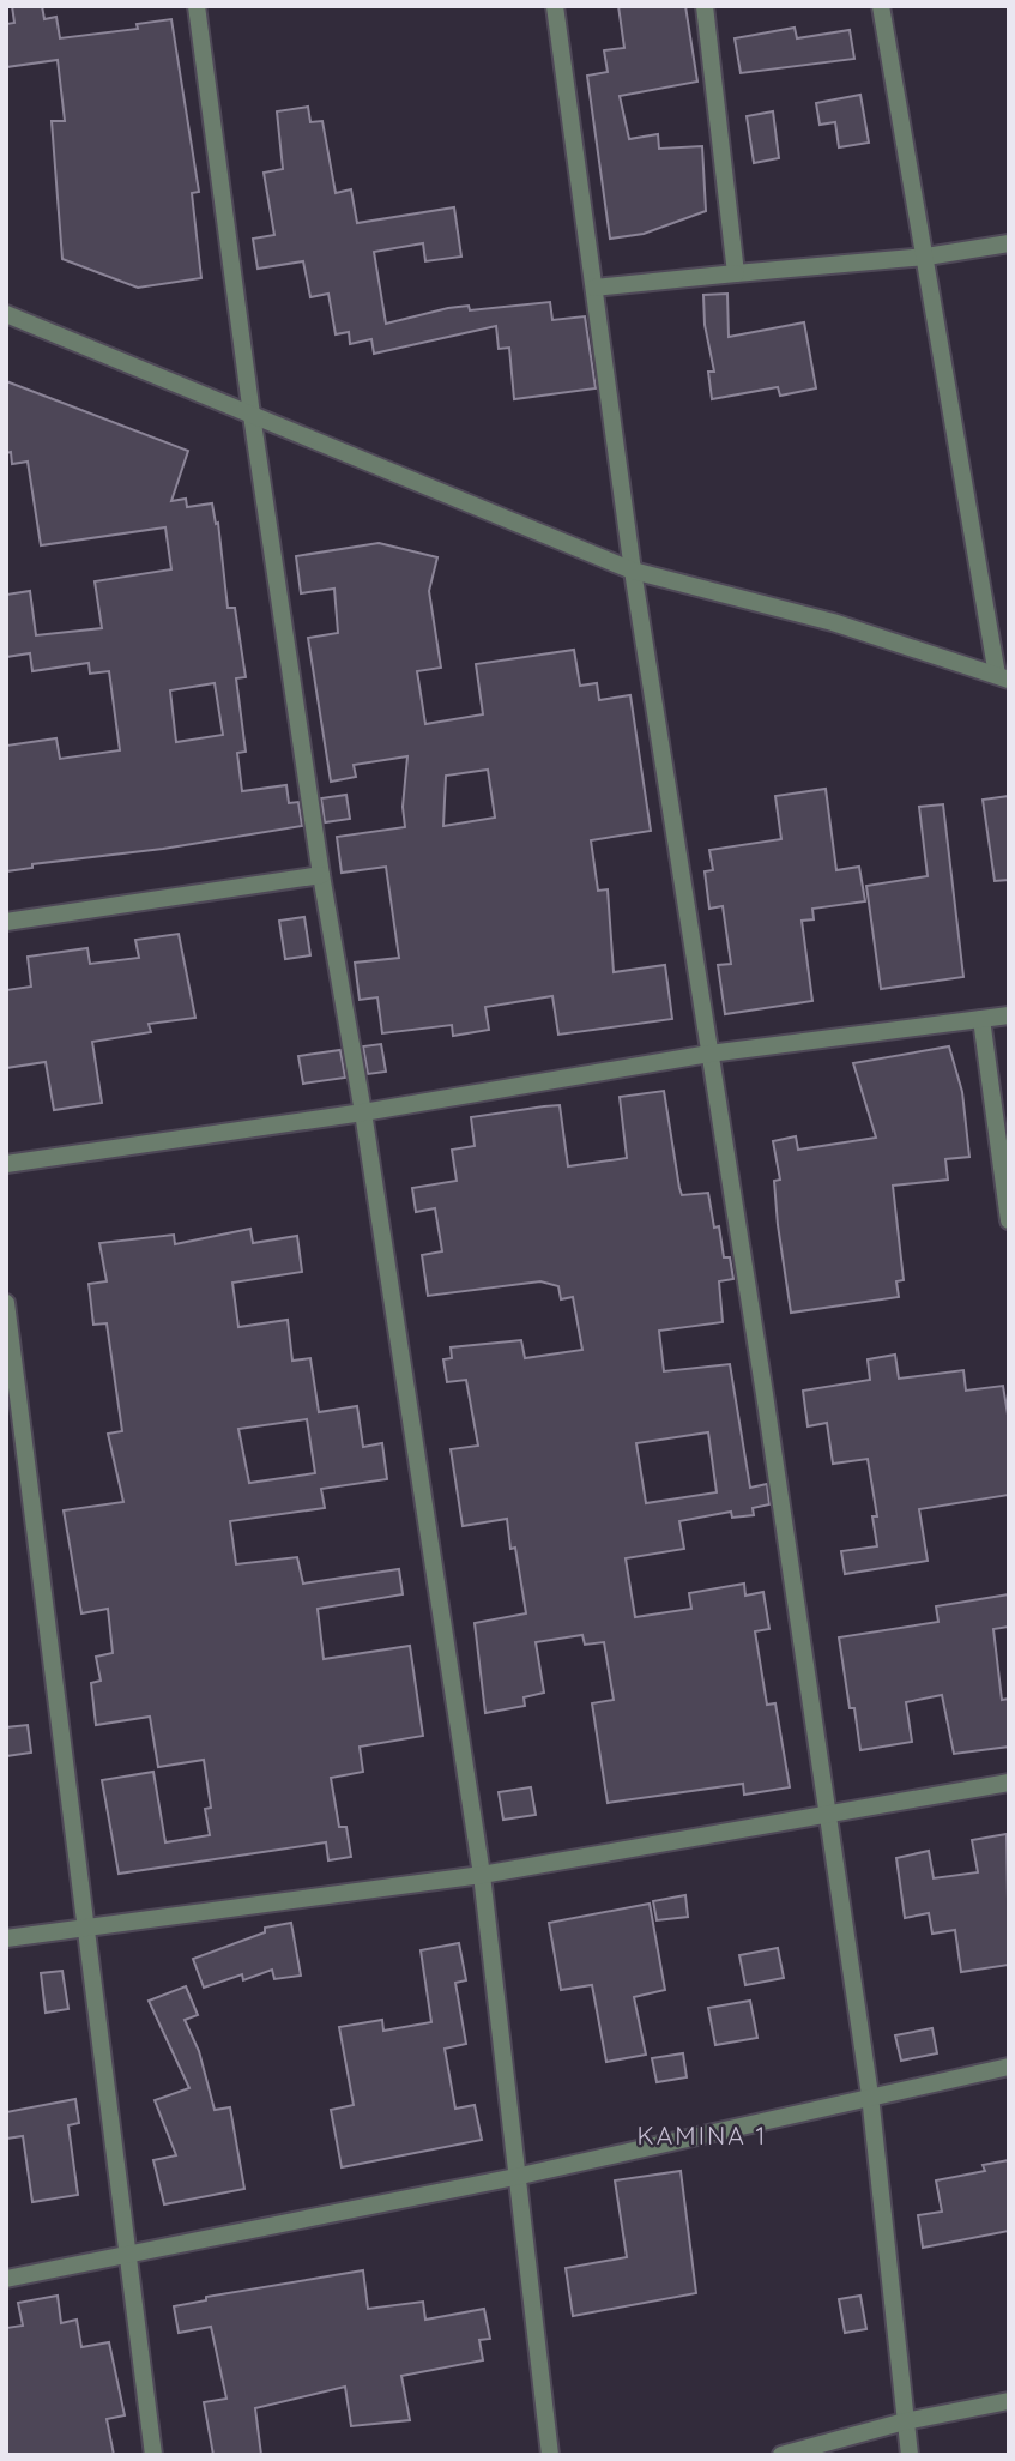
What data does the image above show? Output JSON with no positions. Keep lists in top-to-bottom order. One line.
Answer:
{"districts":["KAMINA 1"]}
